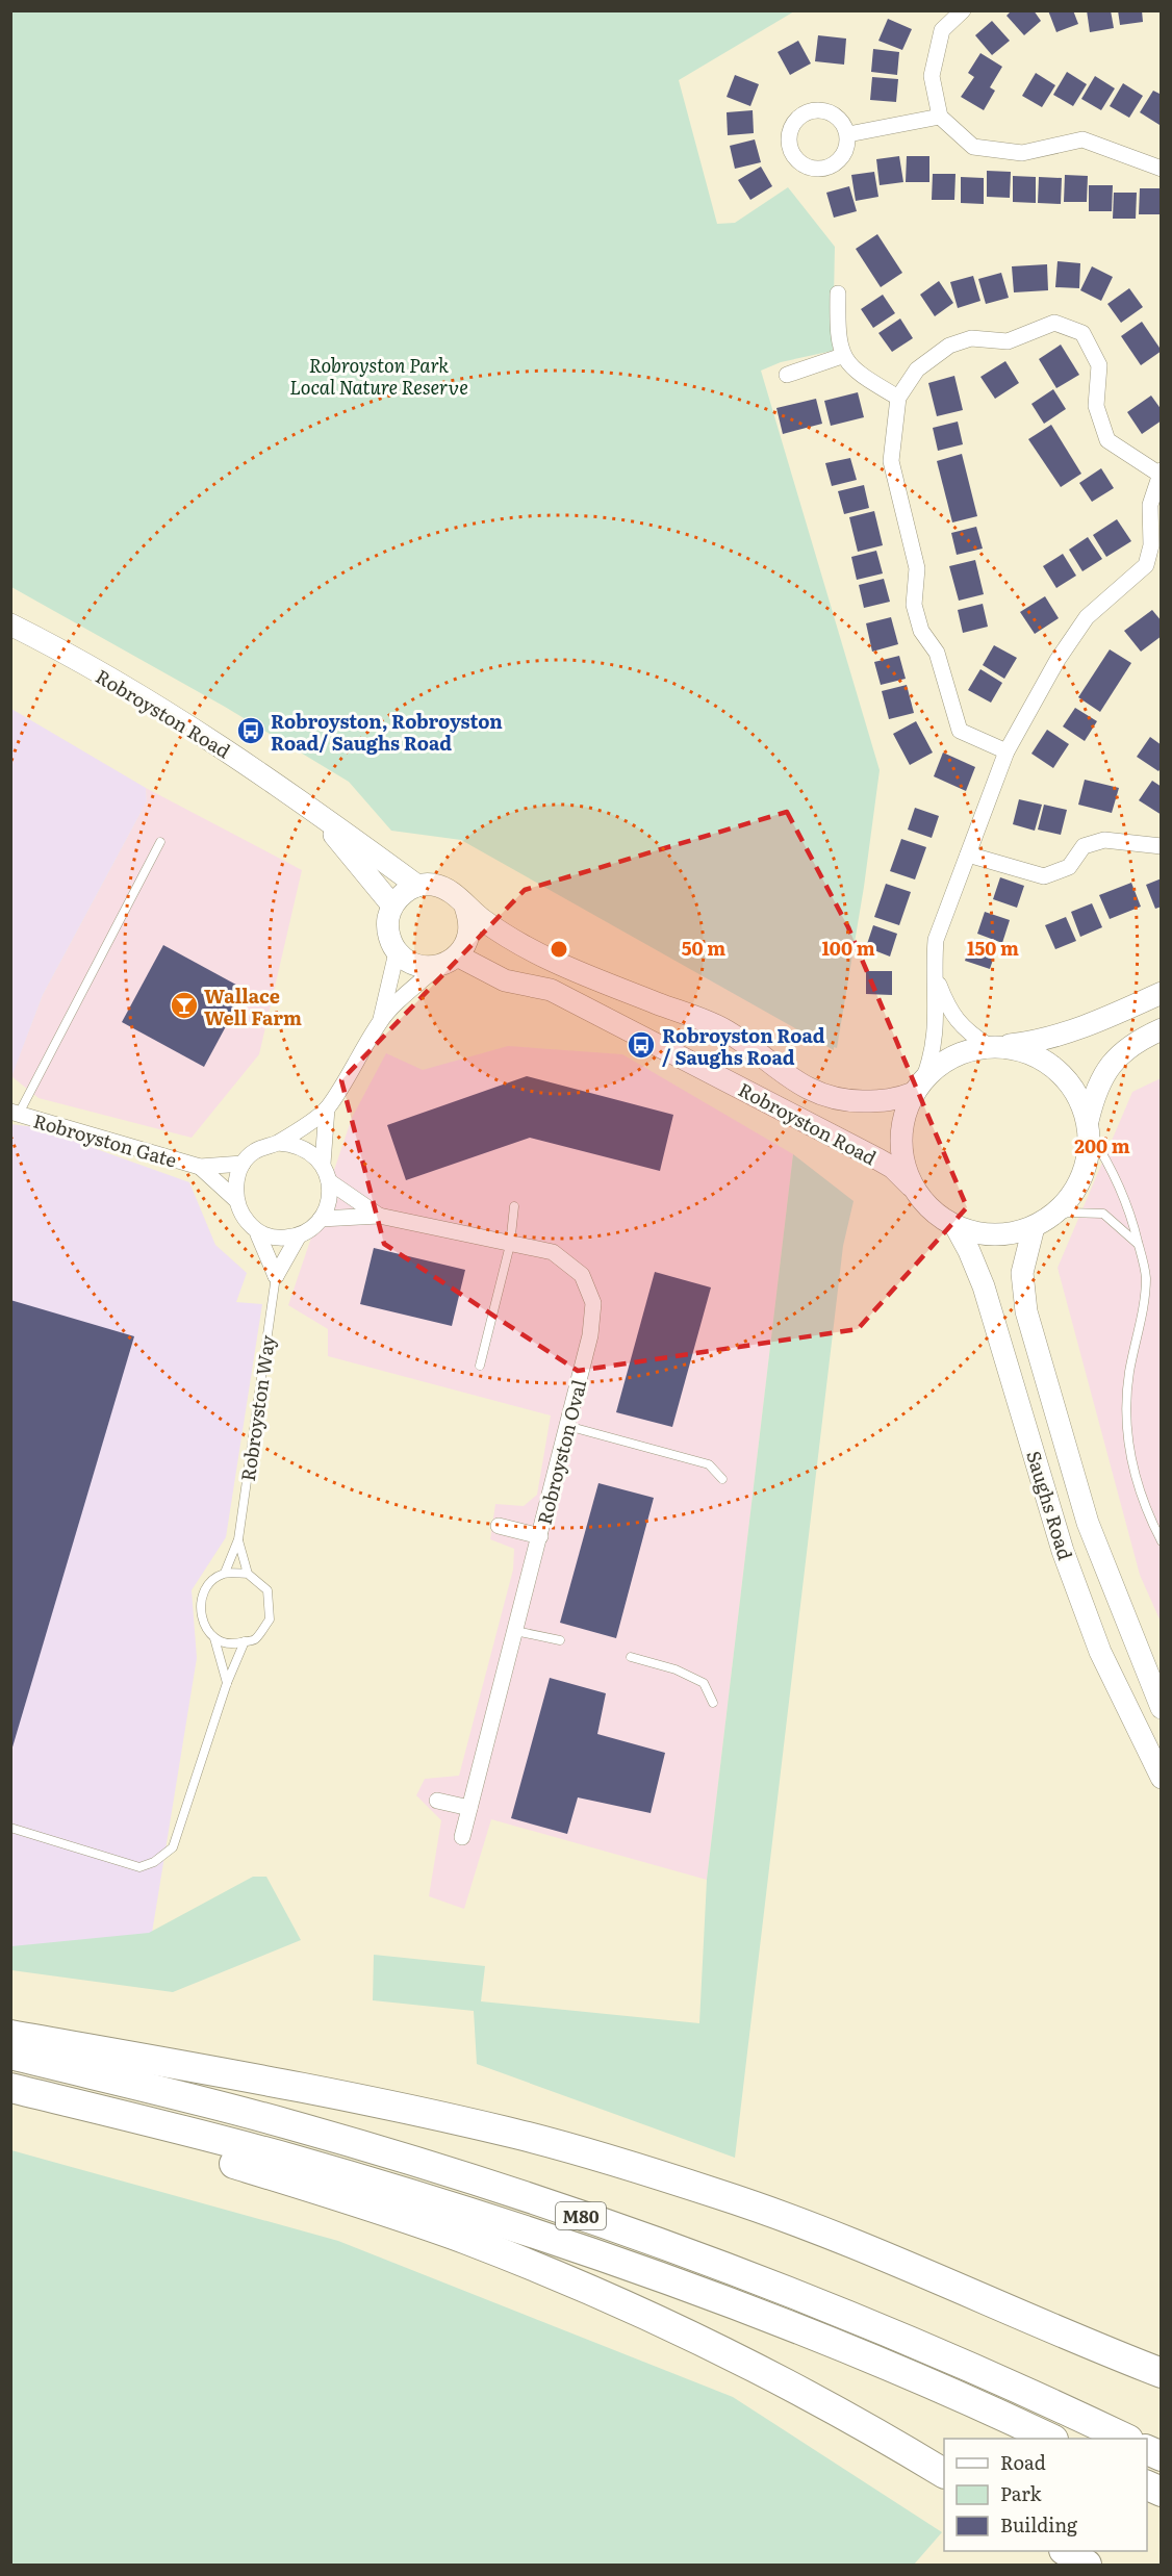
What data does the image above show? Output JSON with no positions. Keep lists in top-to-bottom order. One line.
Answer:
{"streets":{"highway":["M80"],"main road":["Robroyston Road","Saughs Road"],"street":["Robroyston Gate","Robroyston Oval"],"lane":["Robroyston Way"]},"crossings":[["Robroyston Road","Saughs Road"]],"parks":["Robroyston Park Local Nature Reserve"],"places":{"bus stop":["Robroyston, Robroyston Road/ Saughs Road","Robroyston Road / Saughs Road"],"bar":["Wallace Well Farm"]},"legend":["Road","Park","Building"],"rings":["50 m","100 m","150 m","200 m"]}
